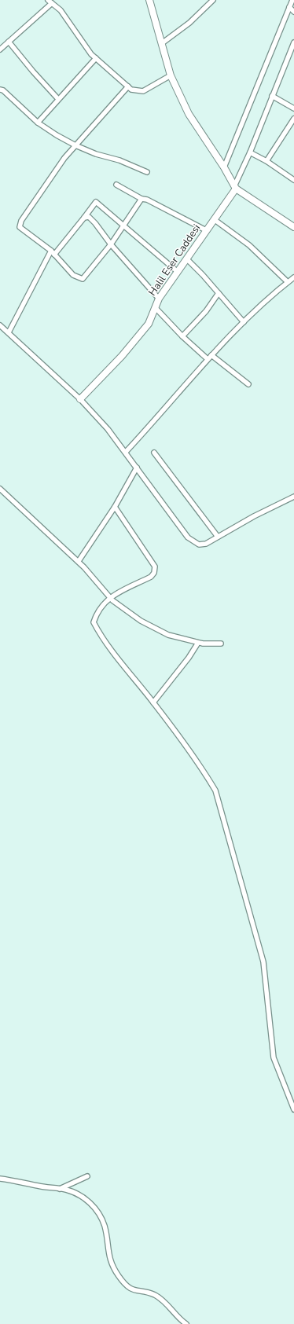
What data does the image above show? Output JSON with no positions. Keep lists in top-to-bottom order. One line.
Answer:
{"streets":{"street":["Halil Eser Caddesi"]}}
